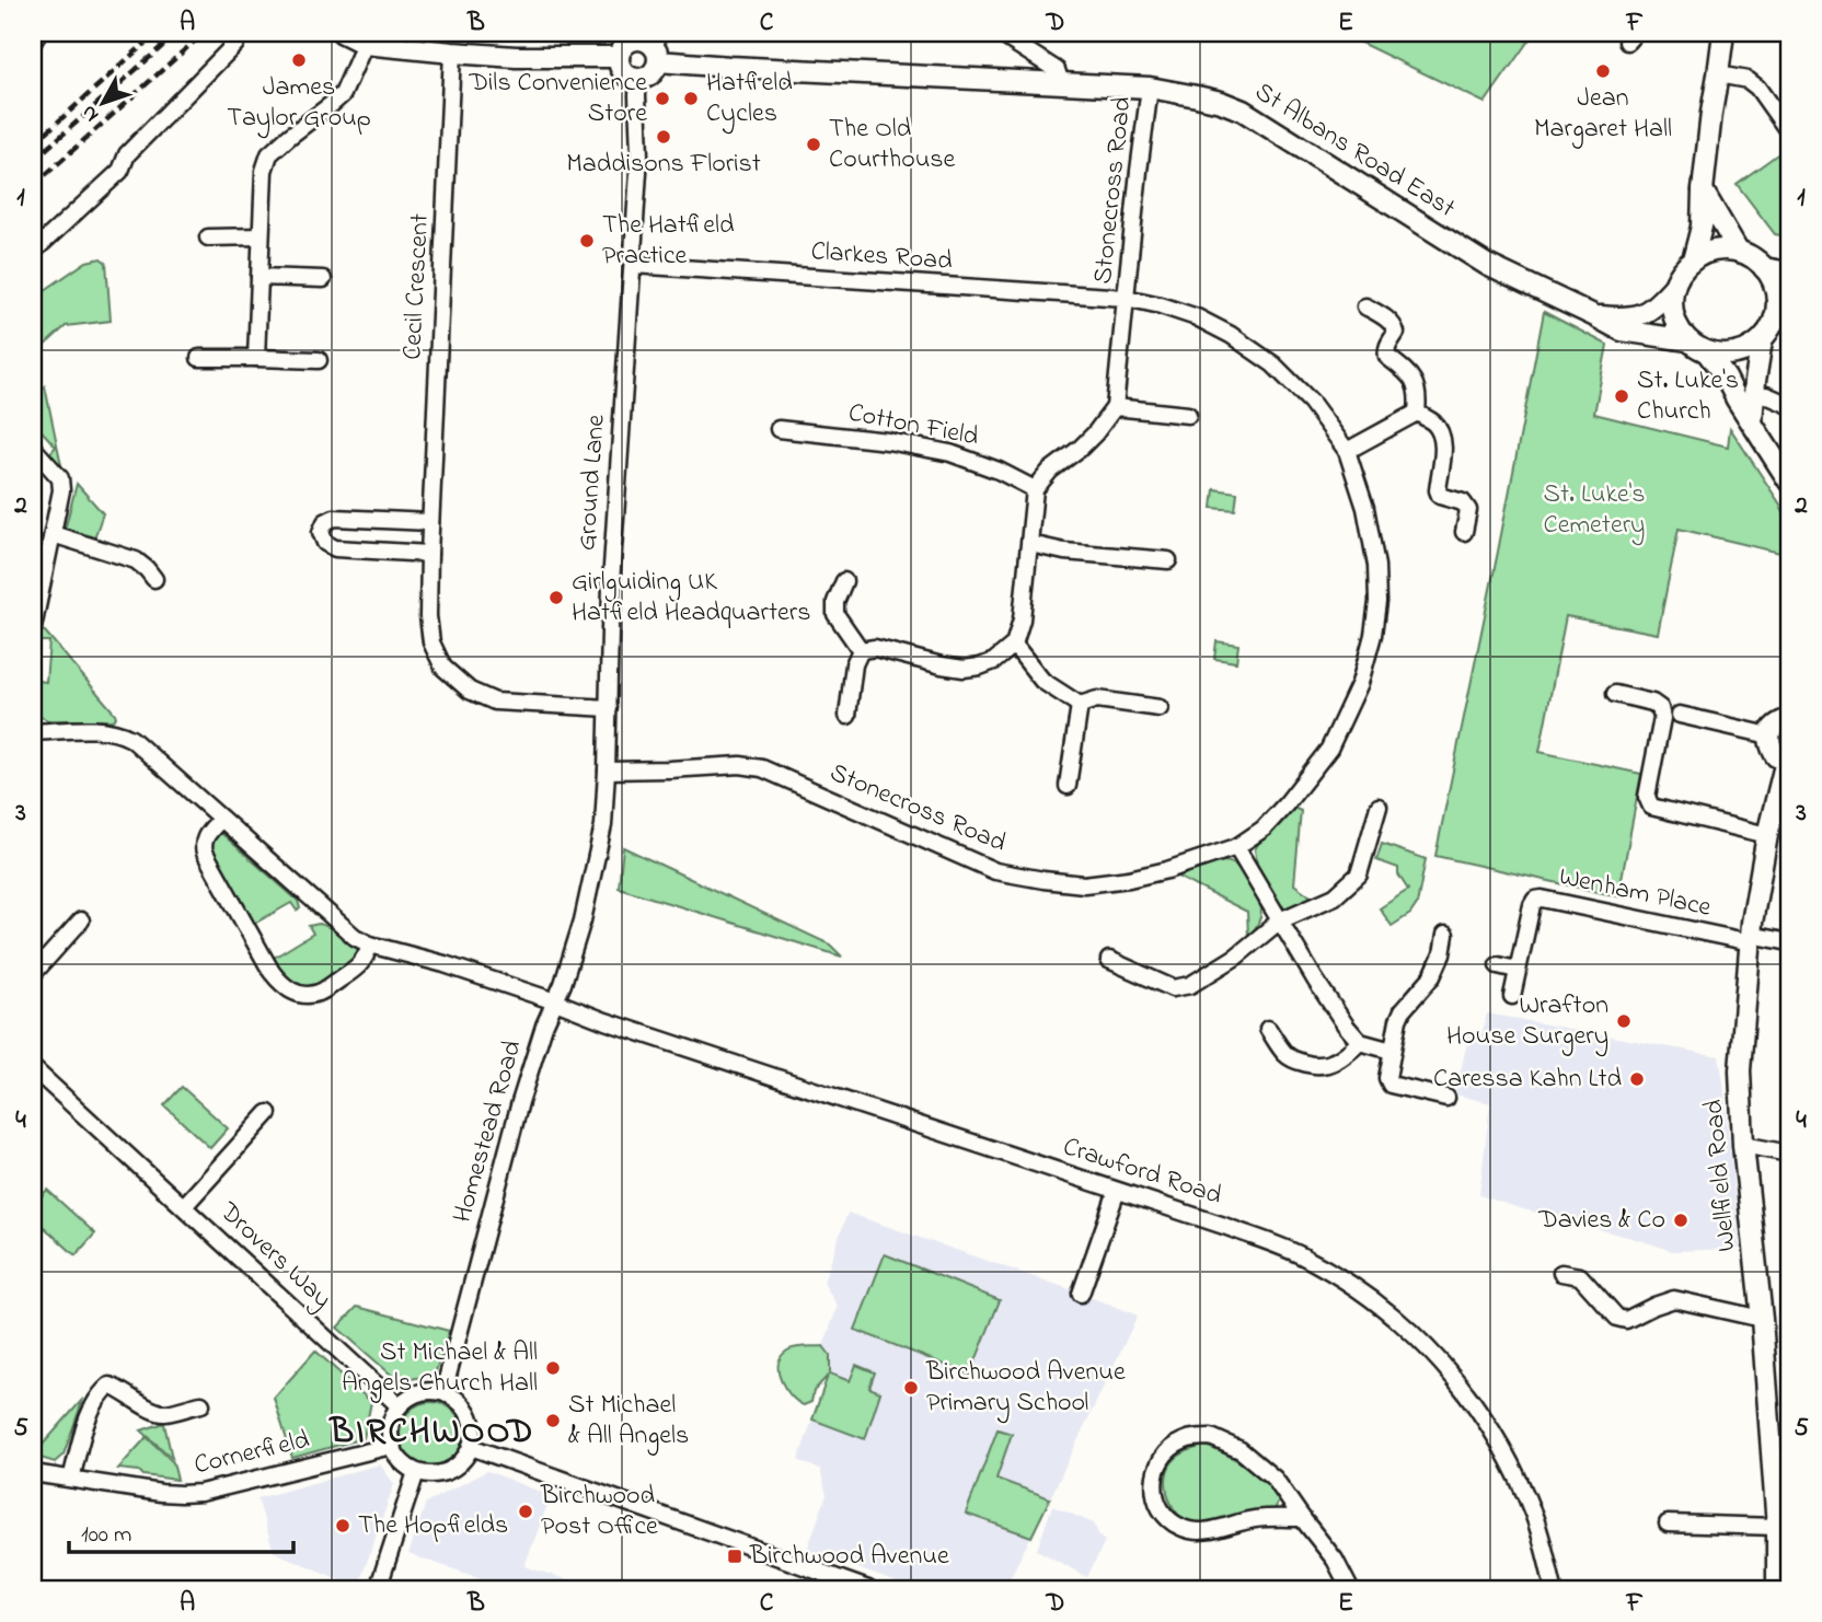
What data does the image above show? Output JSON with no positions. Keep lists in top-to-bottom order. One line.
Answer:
{"streets":{"main road":["St Albans Road East","Wellfield Road"],"street":["Stonecross Road","Clarkes Road","Cecil Crescent","Cotton Field","Ground Lane","Wenham Place","Homestead Road","Crawford Road","Drovers Way","Cornerfield"]},"crossings":[["St Albans Road East","Stonecross Road"],["St Albans Road East","Ground Lane"],["Stonecross Road","Clarkes Road"],["Stonecross Road","Ground Lane"],["Clarkes Road","Ground Lane"],["Cecil Crescent","Ground Lane"],["Ground Lane","Homestead Road"],["Wenham Place","Wellfield Road"],["Homestead Road","Crawford Road"],["Homestead Road","Drovers Way"],["Homestead Road","Cornerfield"],["Drovers Way","Cornerfield"]],"districts":["BIRCHWOOD"],"parks":["St. Luke's Cemetery"],"places":{"other":["James Taylor Group","Jean Margaret Hall","Dils Convenience Store","Hatfield Cycles","Maddisons Florist","The Old Courthouse","The Hatfield Practice","St. Luke's Church","Girlguiding UK Hatfield Headquarters","Wrafton House Surgery","Caressa Kahn Ltd","Davies & Co","St Michael & All Angels Church Hall","Birchwood Avenue Primary School","St Michael & All Angels","Birchwood Post Office","The Hopfields"],"transit":["Birchwood Avenue"]},"scale_bar":"100 m","north":"bottom left","grid":{"columns":["A","B","C","D","E","F"],"rows":["1","2","3","4","5"]}}
